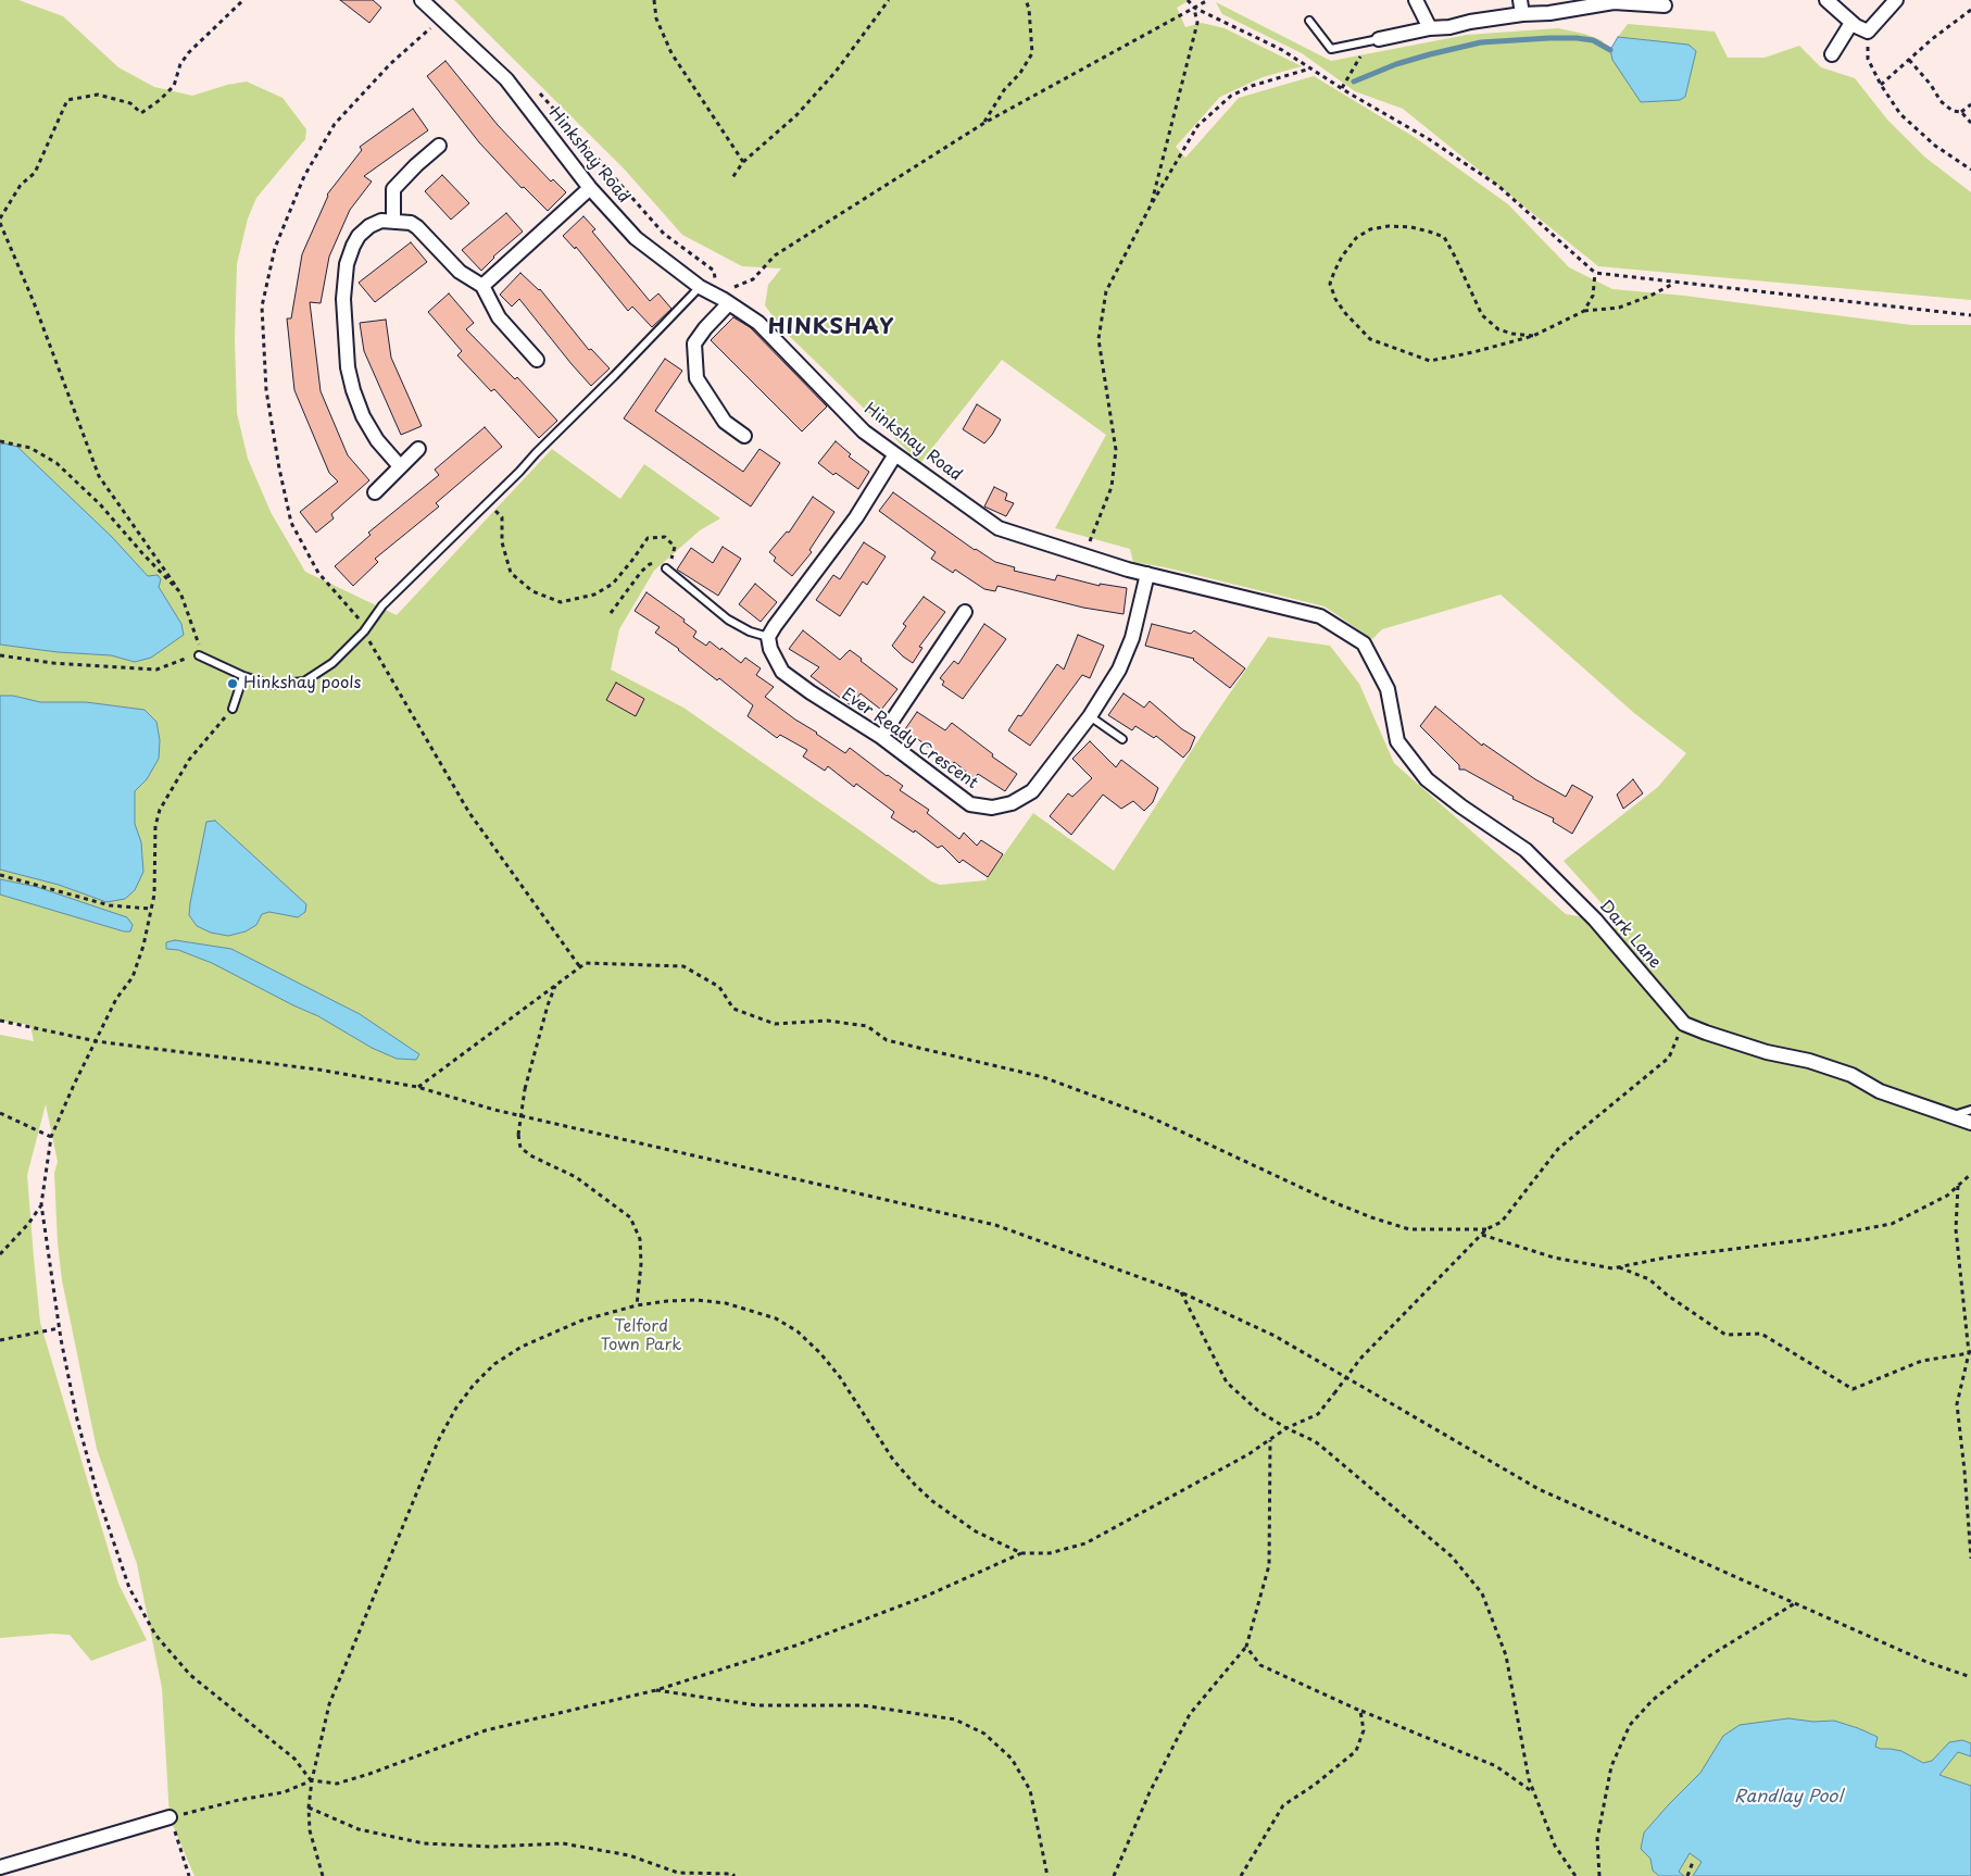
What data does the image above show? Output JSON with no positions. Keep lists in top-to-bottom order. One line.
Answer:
{"streets":{"street":["Hinkshay Road","Ever Ready Crescent","Dark Lane"]},"crossings":[["Hinkshay Road","Ever Ready Crescent"],["Hinkshay Road","Dark Lane"]],"districts":["HINKSHAY"],"water":["Randlay Pool"],"parks":["Telford Town Park"],"places":["Hinkshay pools"]}
